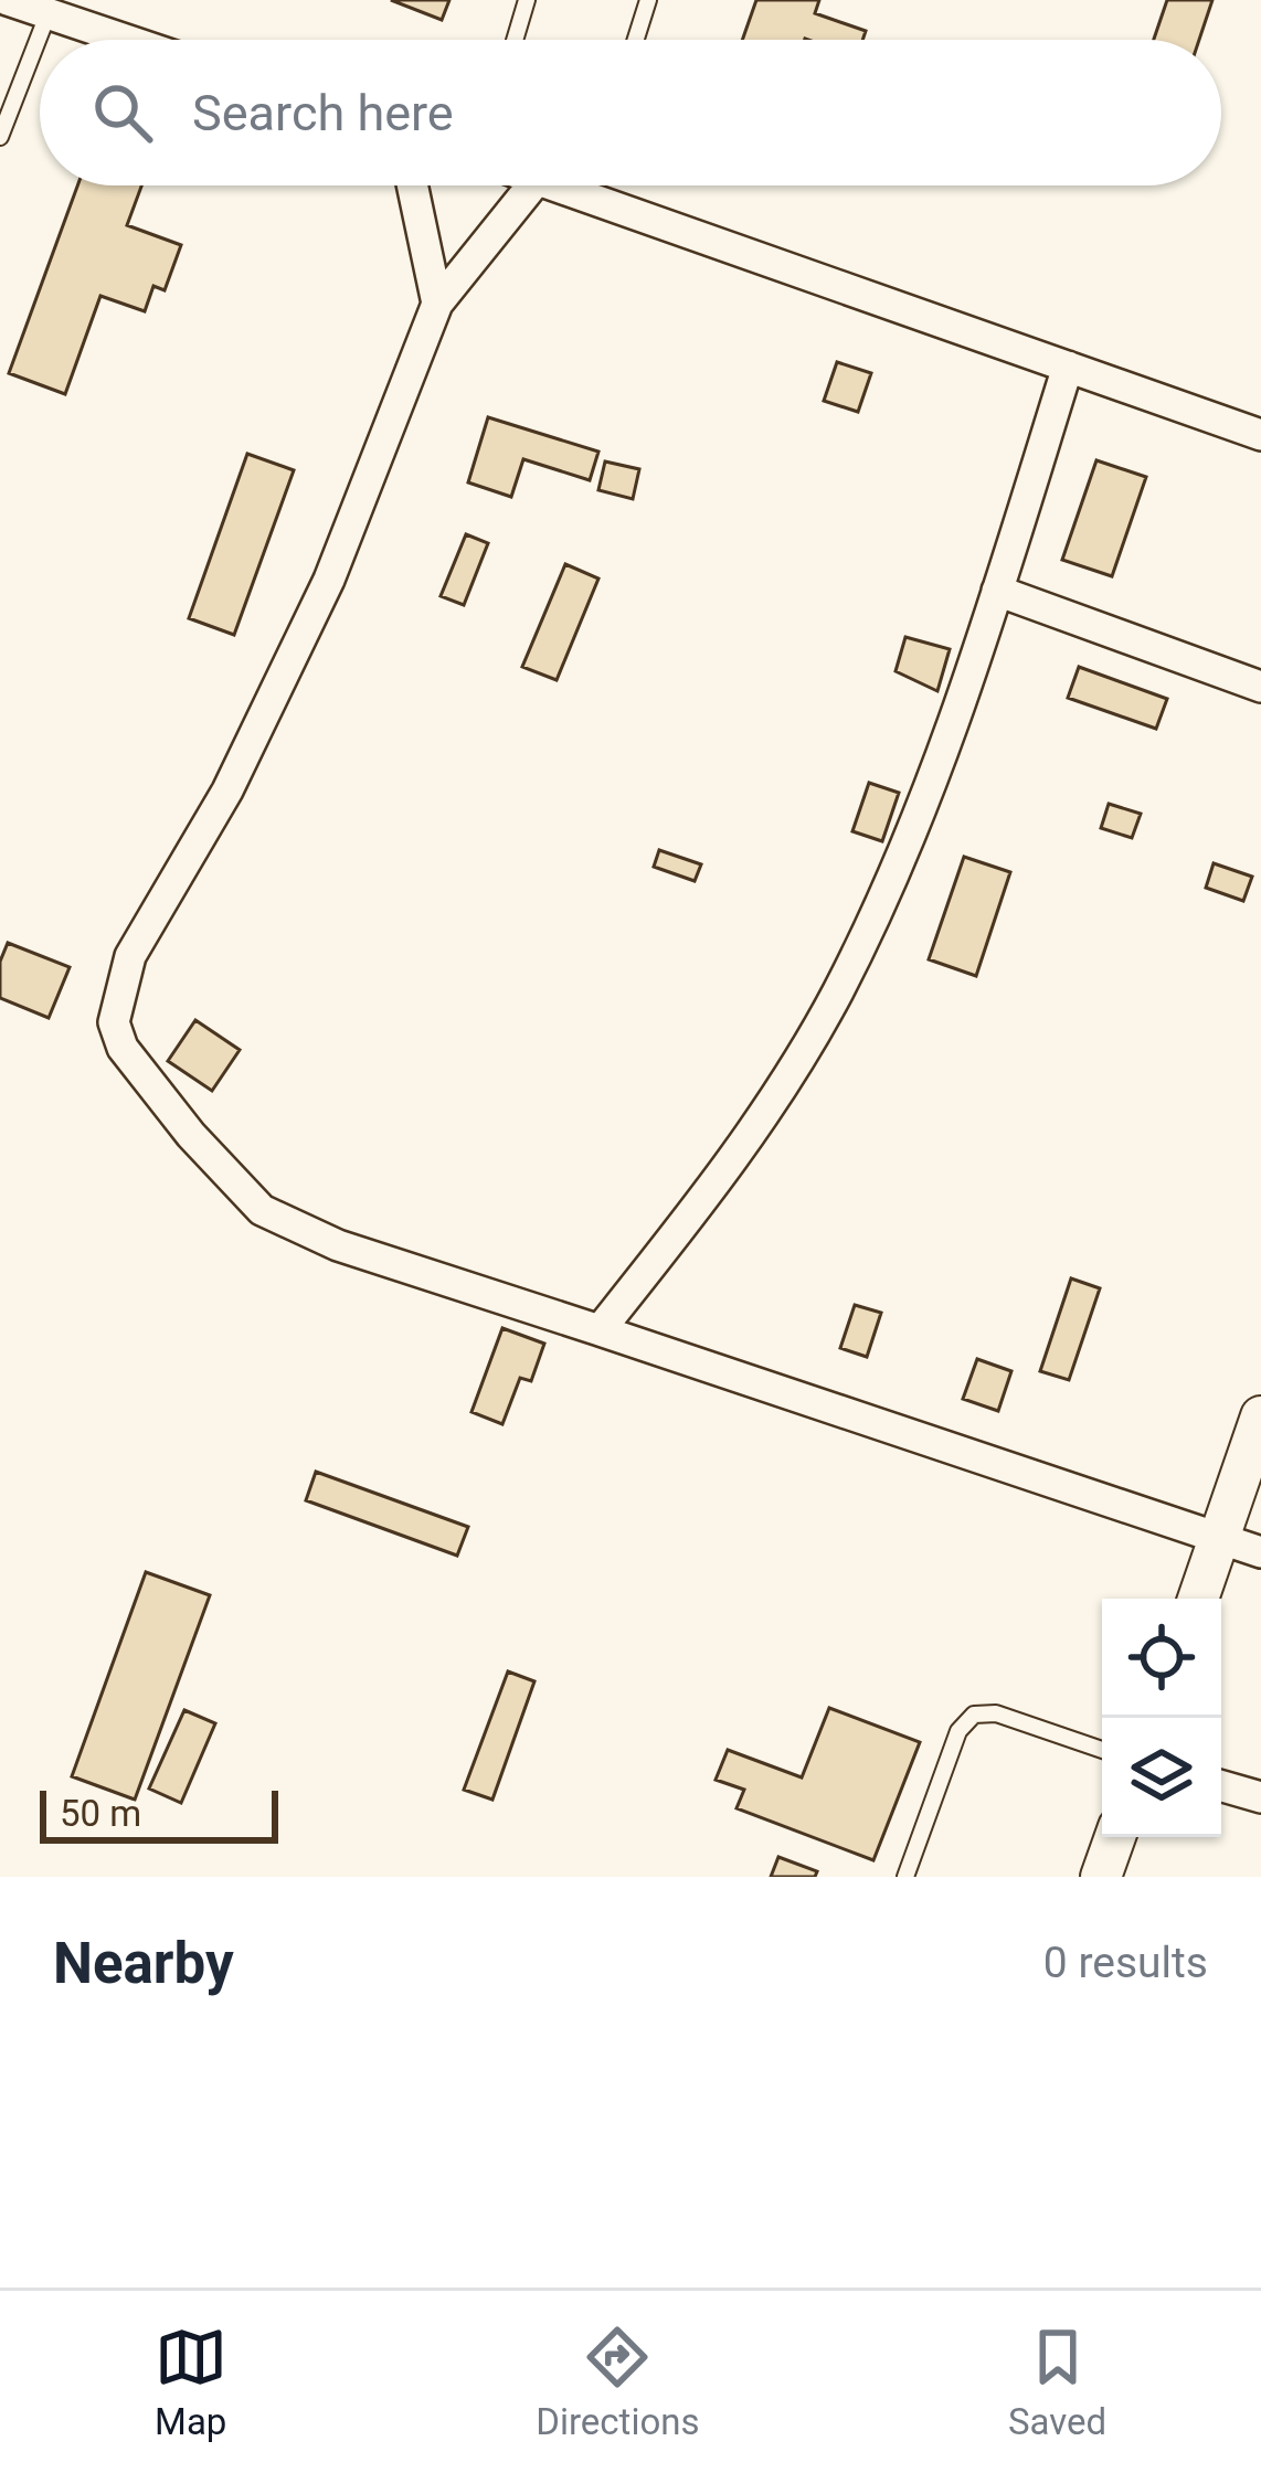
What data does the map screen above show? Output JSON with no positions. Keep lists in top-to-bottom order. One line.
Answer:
{"scale_bar":"50 m","page":{"search":"Search here","scale":"50 m","heading":["Nearby","0 results"],"nav":["Map","Directions","Saved"]}}
